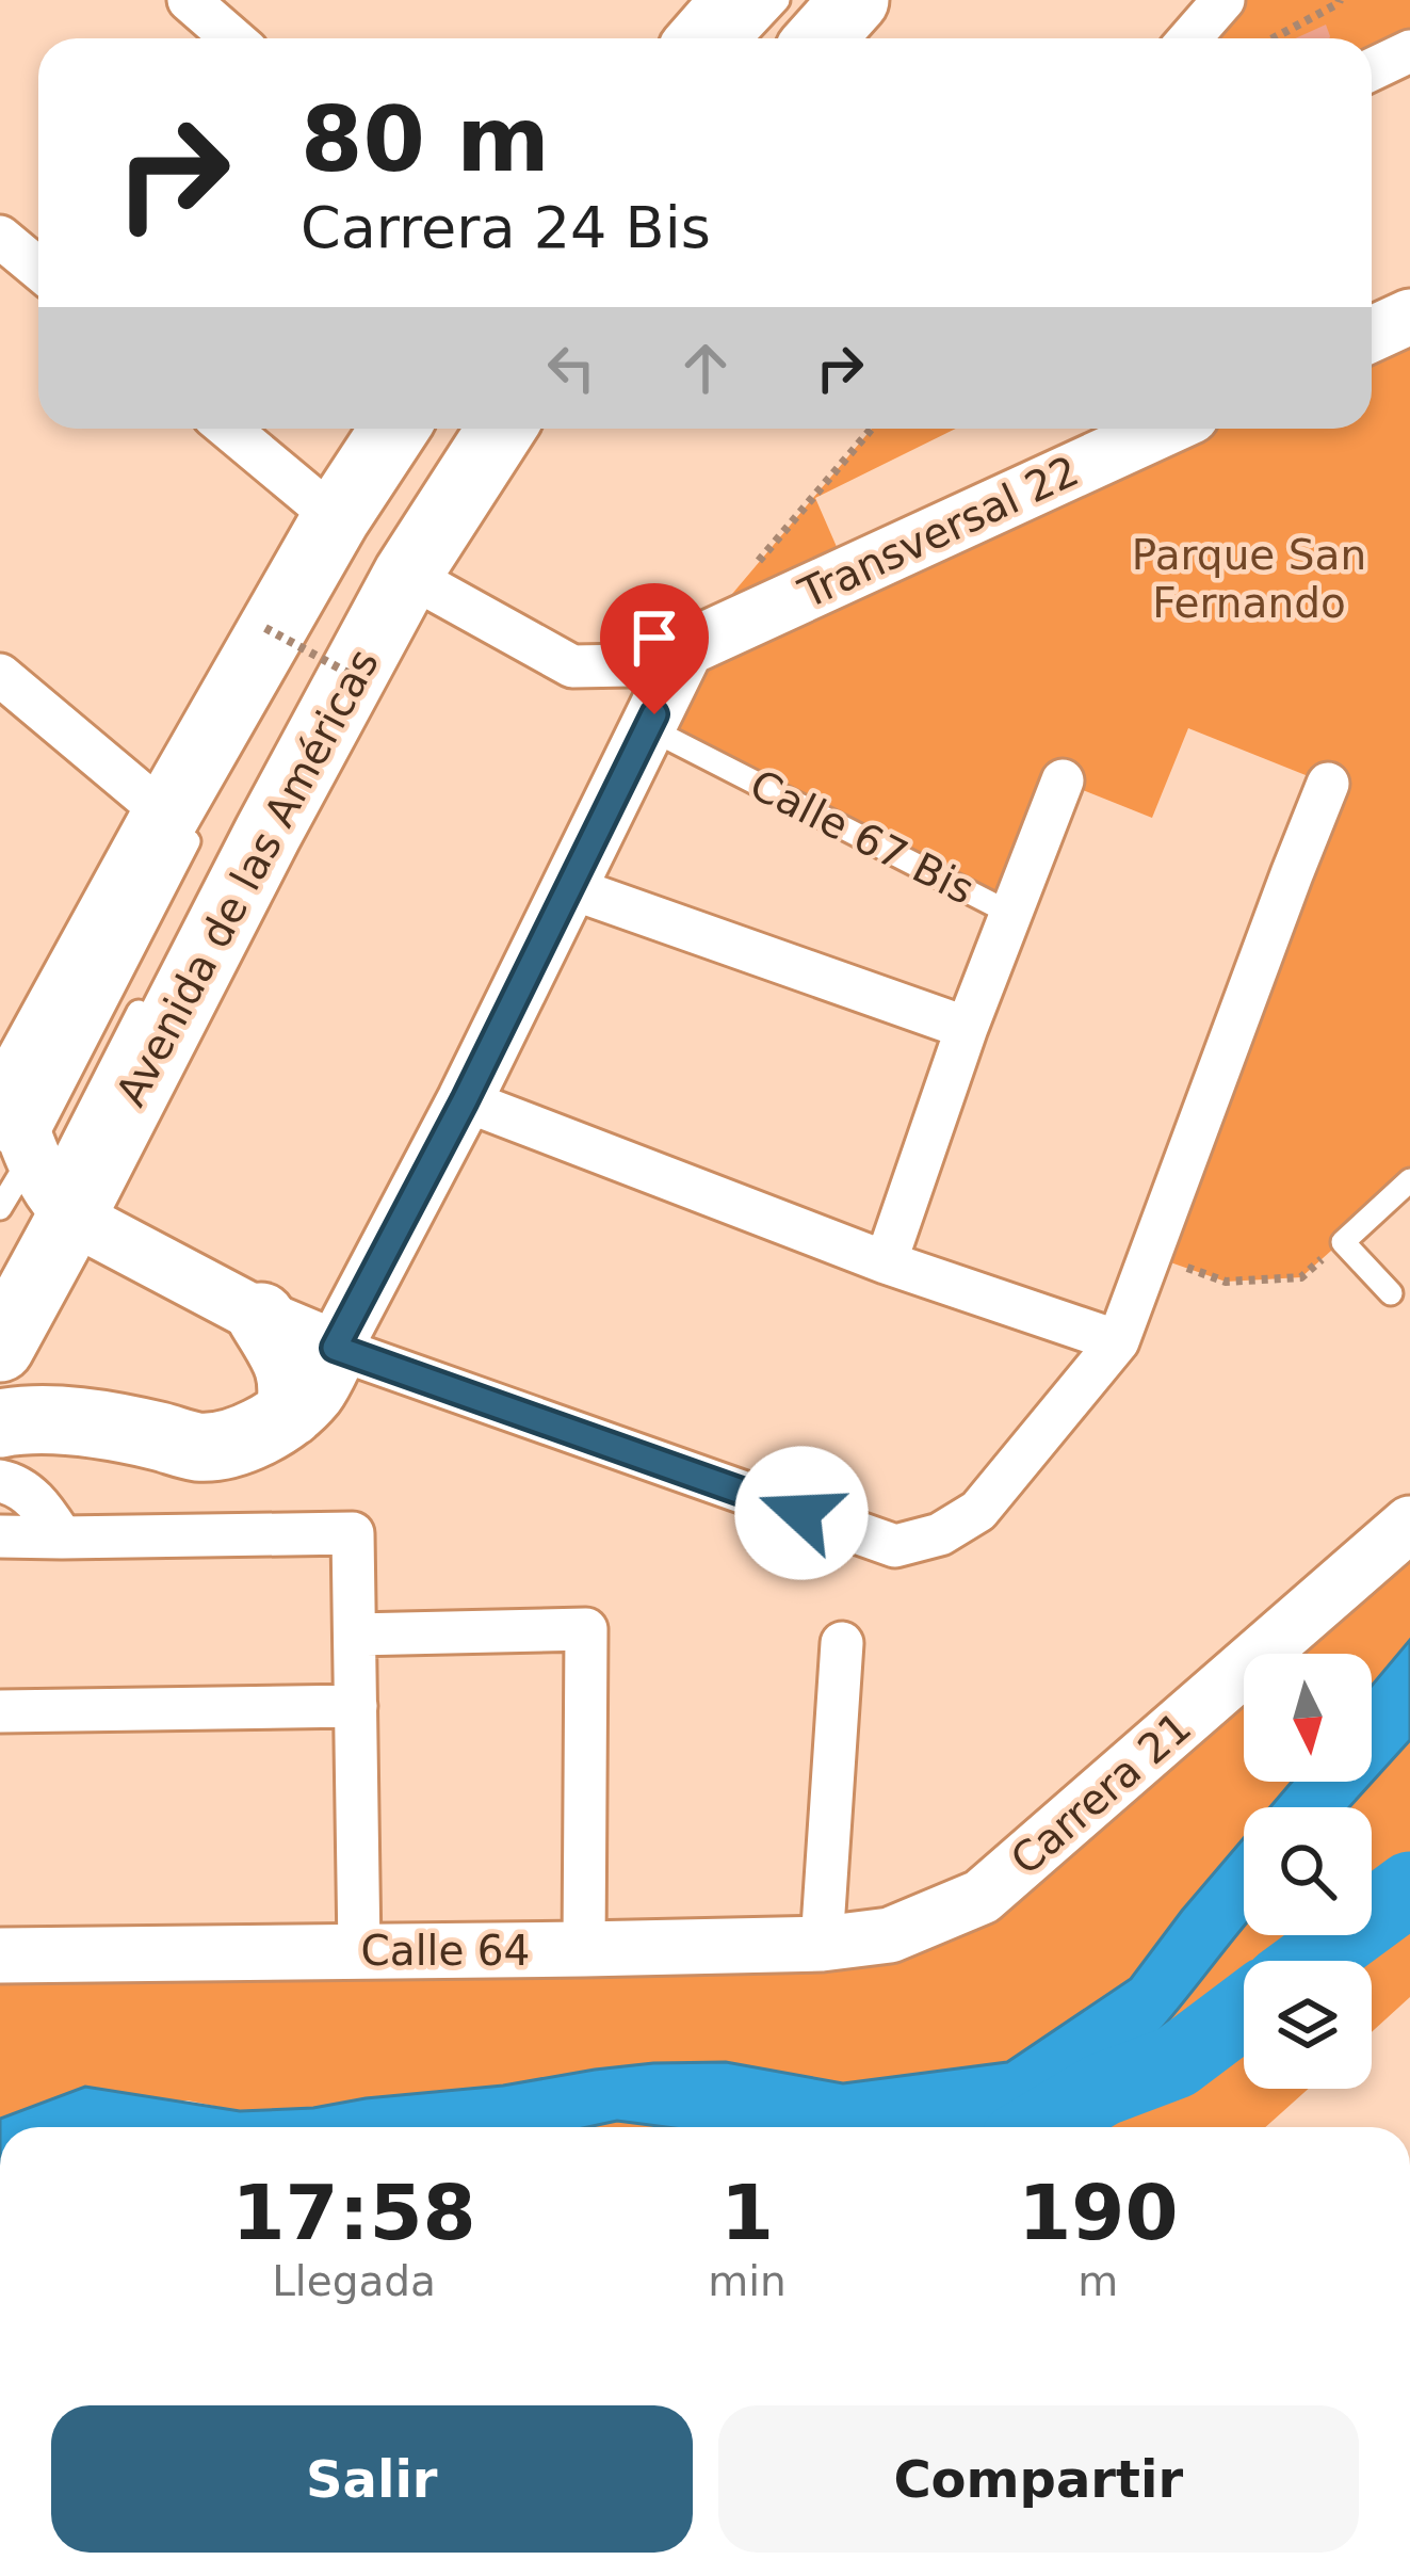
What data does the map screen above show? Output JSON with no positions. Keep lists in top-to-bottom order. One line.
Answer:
{"streets":{"main road":["Avenida de las Américas"],"street":["Transversal 22","Carrera 21","Calle 64"],"lane":["Calle 67 Bis"]},"crossings":[["Carrera 21","Calle 64"]],"parks":["Parque San Fernando"],"north":"bottom","page":{"turn":["80 m","Carrera 24 Bis"],"eta":["17:58","Llegada","1","min","190","m"],"buttons":["Salir","Compartir"]}}
